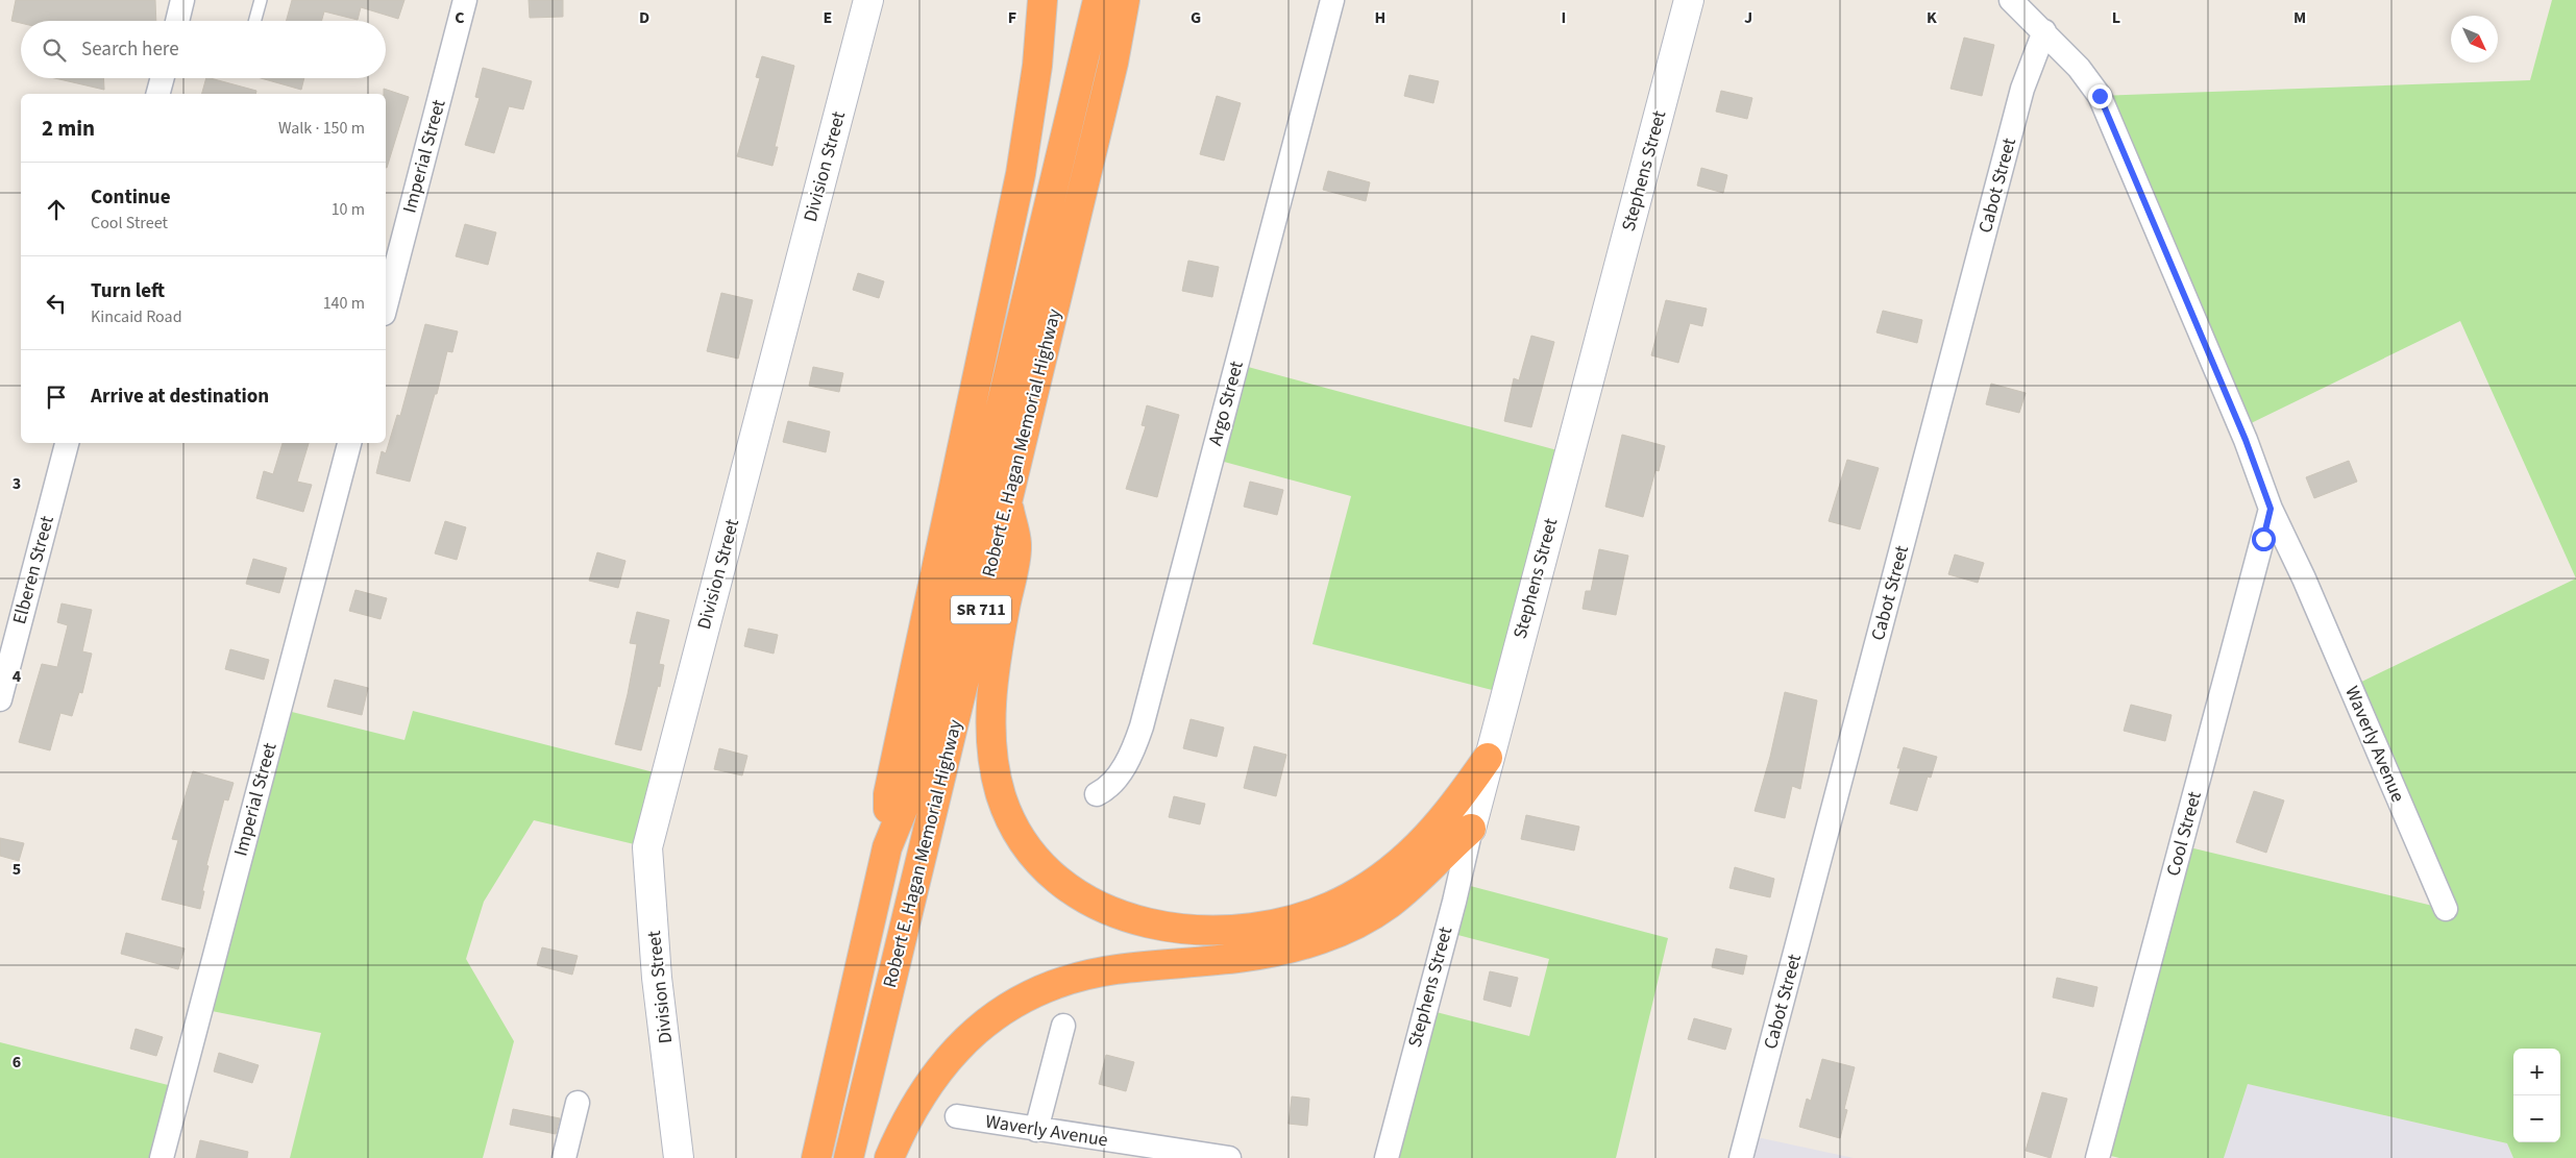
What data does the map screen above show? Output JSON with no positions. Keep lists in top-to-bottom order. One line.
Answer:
{"streets":{"highway":["Robert E. Hagan Memorial Highway","SR 711"],"street":["Imperial Street","Division Street","Stephens Street","Cabot Street","Argo Street","Elberen Street","Waverly Avenue","Cool Street"]},"crossings":[["Cabot Street","Waverly Avenue"],["Waverly Avenue","Cool Street"]],"north":"bottom right","page":{"search":"Search here","heading":["2 min","Walk · 150 m"],"list":[["Continue","Cool Street","10 m"],["Turn left","Kincaid Road","140 m"],"Arrive at destination"],"map_buttons":["+","−"]},"grid":{"columns":["C","D","E","F","G","H","I","J","K","L","M"],"rows":["3","4","5","6"]}}
